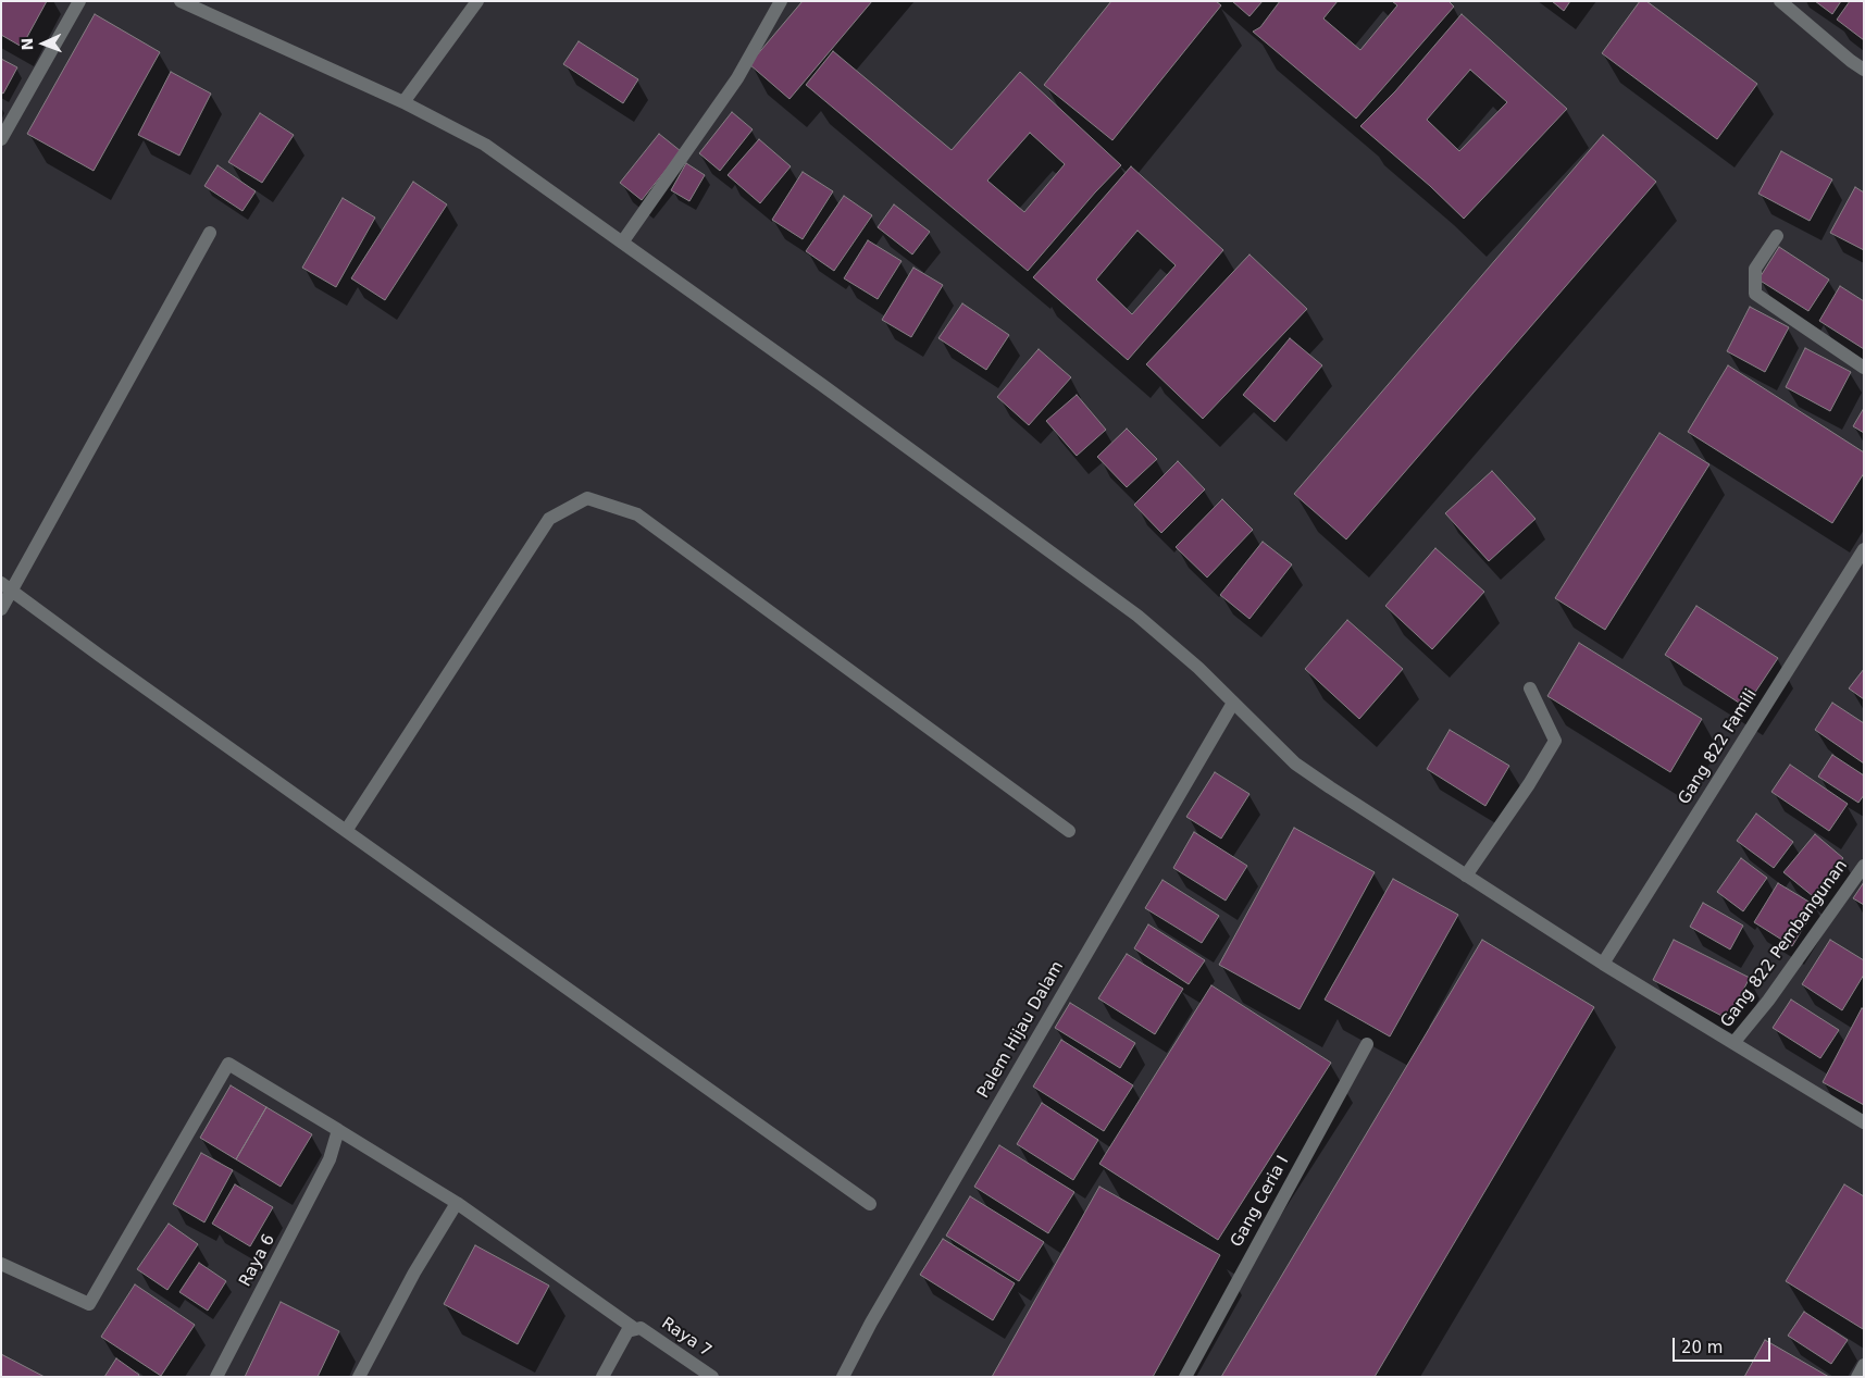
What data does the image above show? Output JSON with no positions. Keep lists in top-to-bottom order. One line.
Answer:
{"streets":{"street":["Gang 822 Famili","Gang 822 Pembangunan","Palem Hijau Dalam","Gang Ceria I","Raya 6","Raya 7"]},"scale_bar":"20 m","north":"left"}
